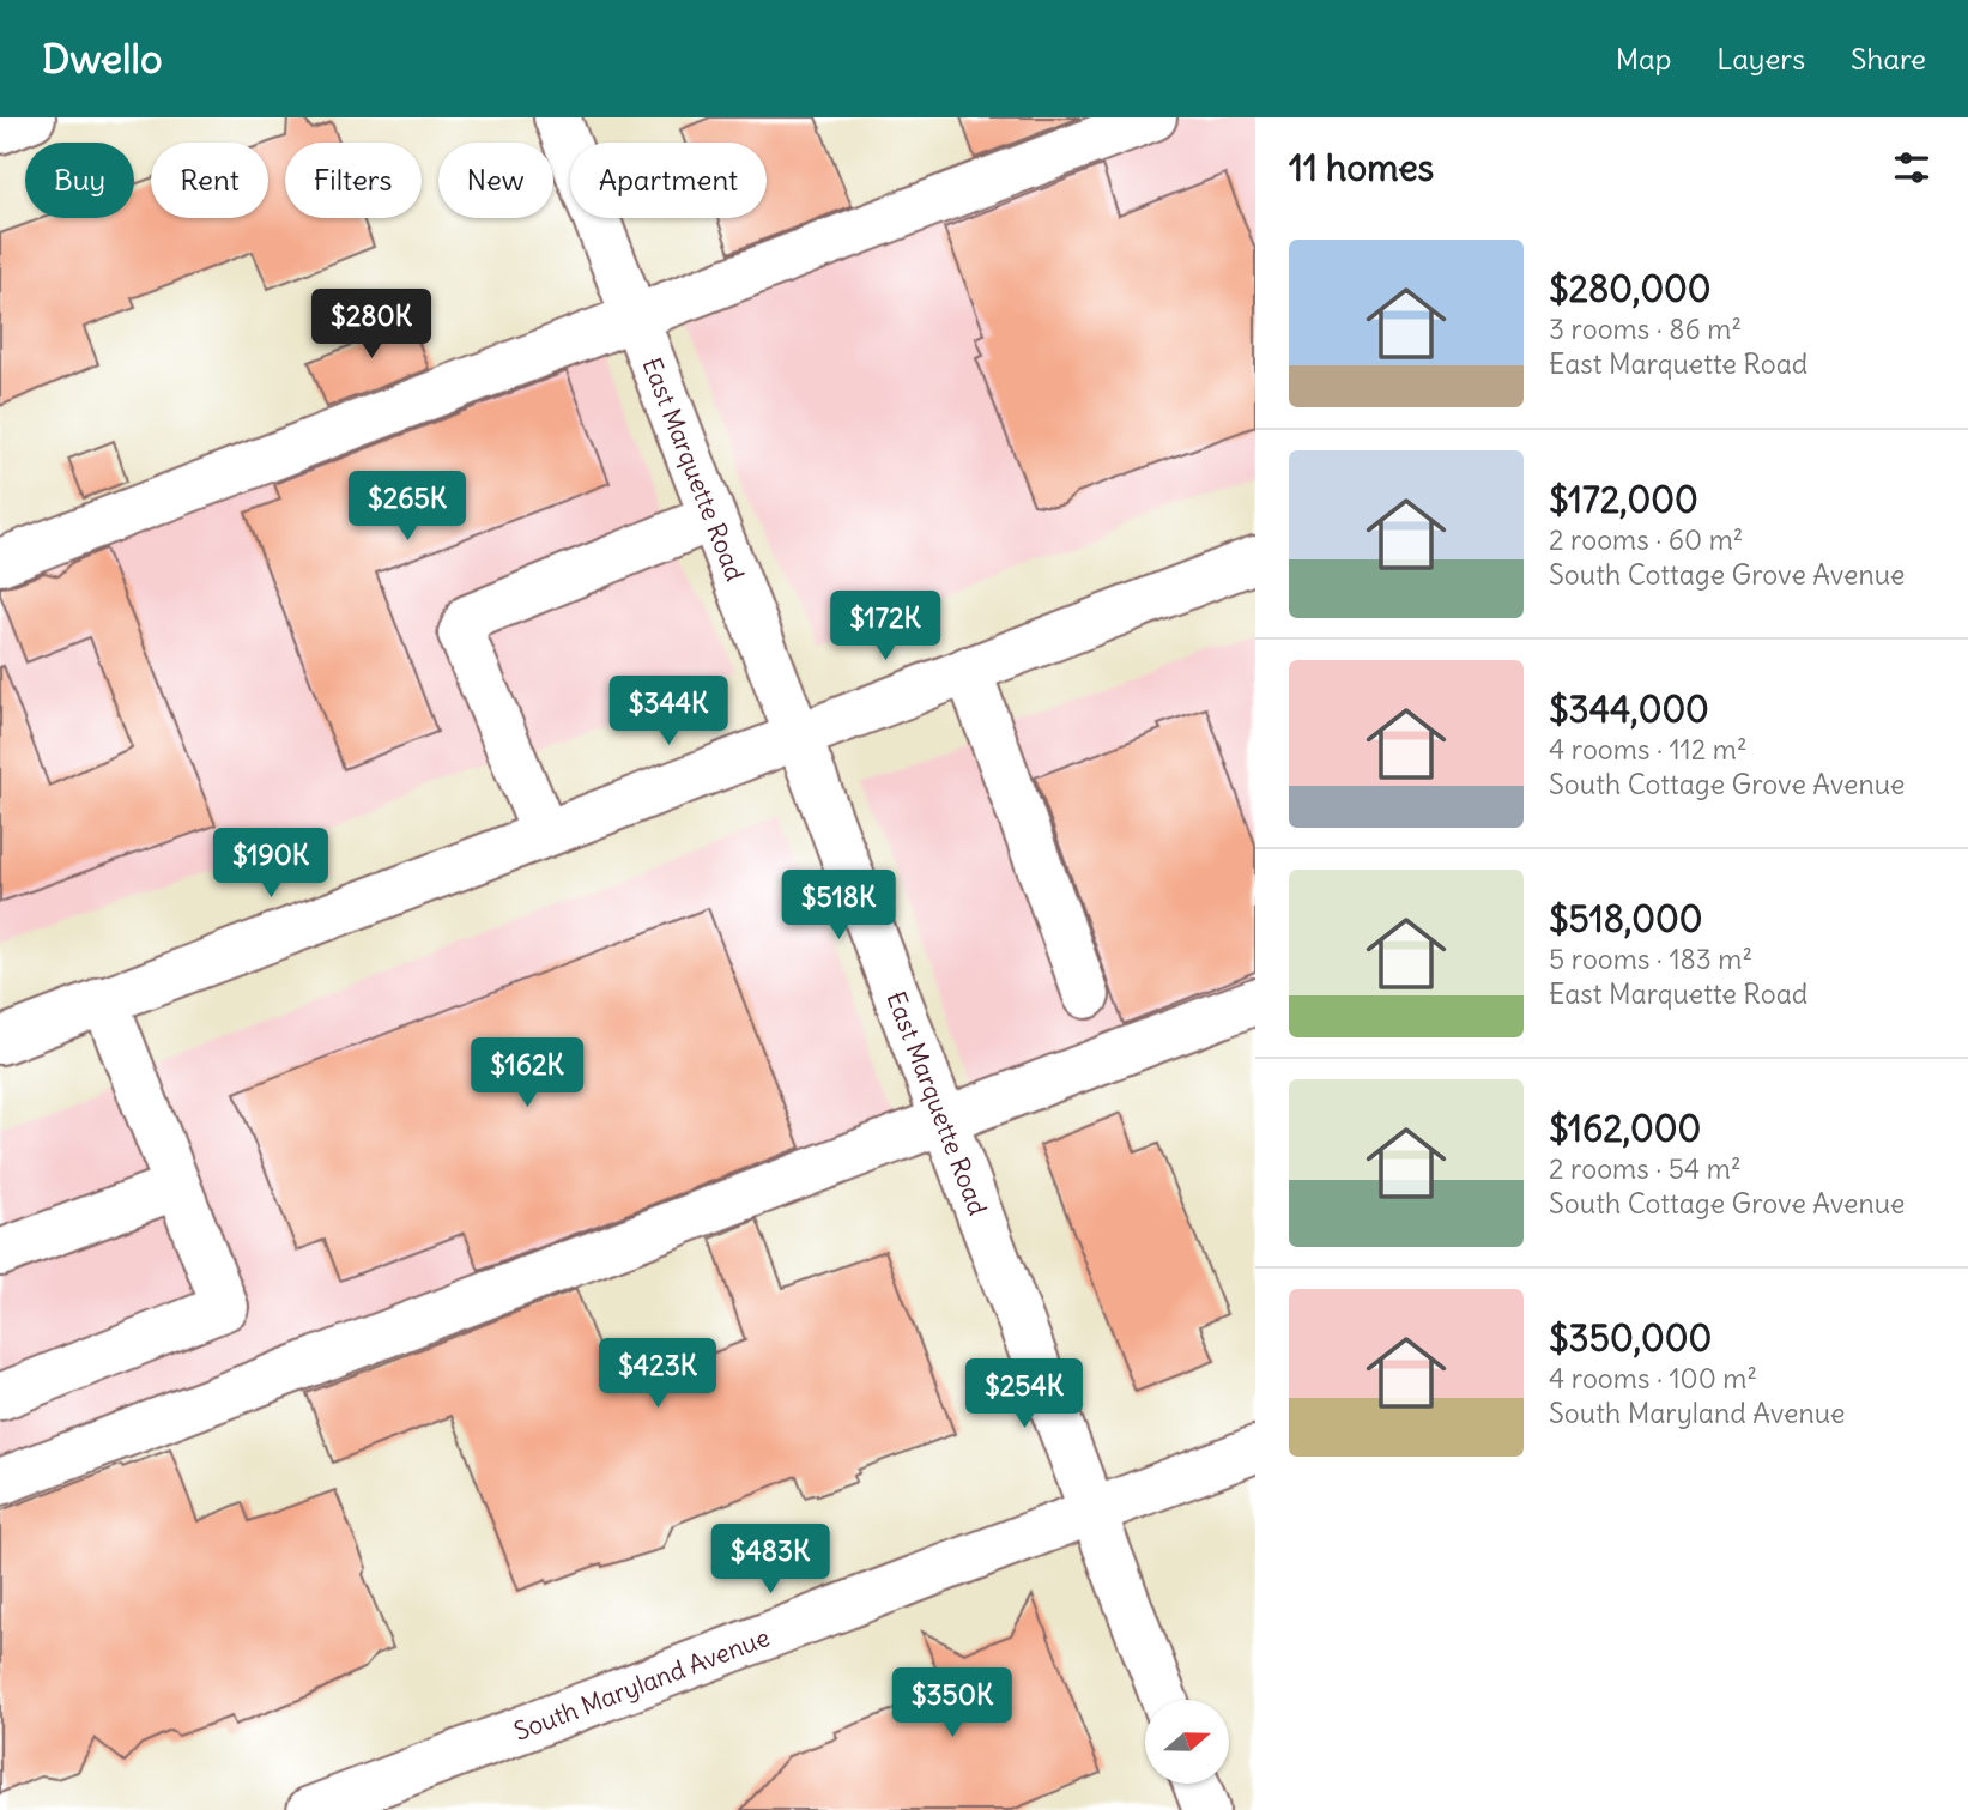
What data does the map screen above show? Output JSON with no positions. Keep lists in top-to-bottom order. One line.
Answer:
{"streets":{"street":["East Marquette Road","South Maryland Avenue"]},"crossings":[["East Marquette Road","South Maryland Avenue"]],"north":"right","page":{"header":"Dwello","nav":["Map","Layers","Share"],"heading":"11 homes","chip":["Buy","Rent","Filters","New","Apartment"],"list":[{"name":"$280,000","note":"3 rooms · 86 m² · East Marquette Road"},{"name":"$172,000","note":"2 rooms · 60 m² · South Cottage Grove Avenue"},{"name":"$344,000","note":"4 rooms · 112 m² · South Cottage Grove Avenue"},{"name":"$518,000","note":"5 rooms · 183 m² · East Marquette Road"},{"name":"$162,000","note":"2 rooms · 54 m² · South Cottage Grove Avenue"},{"name":"$350,000","note":"4 rooms · 100 m² · South Maryland Avenue"}],"price":["$280K","$265K","$172K","$344K","$190K","$518K","$162K","$423K","$254K","$483K","$350K"]}}
